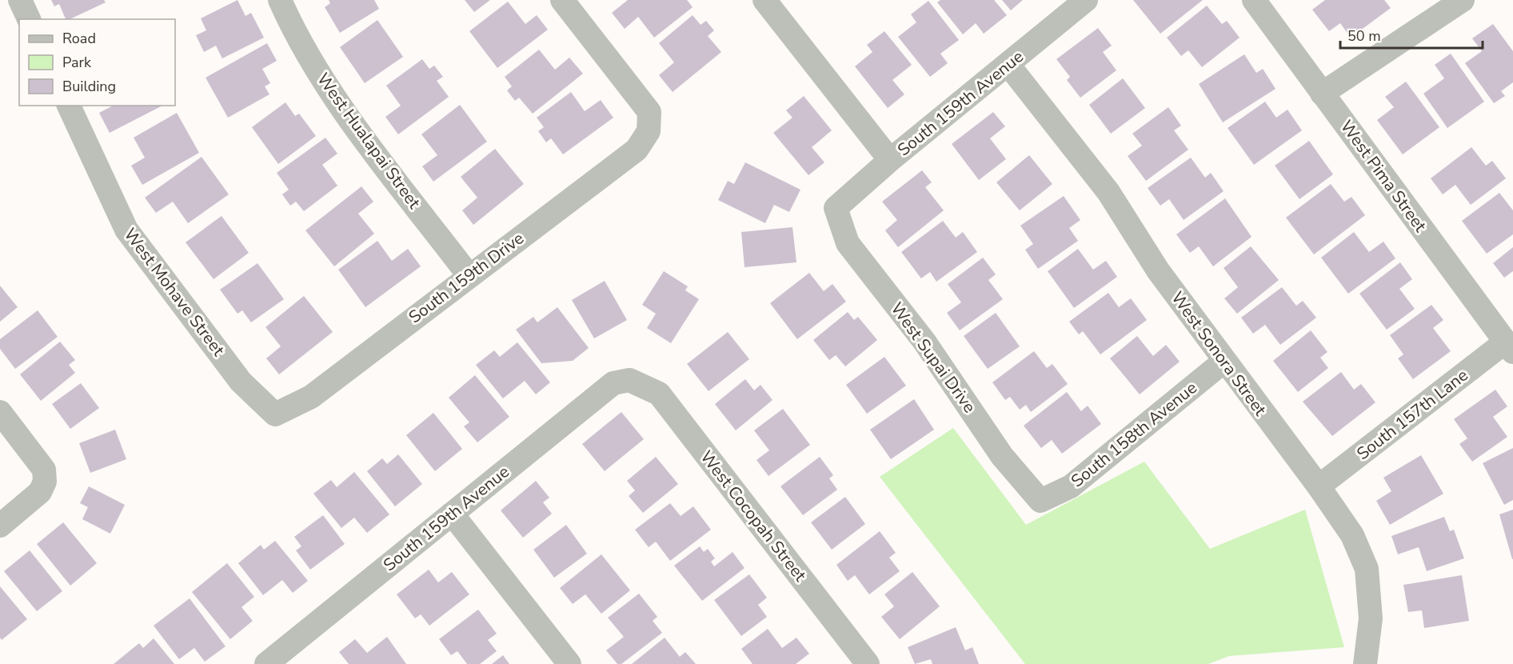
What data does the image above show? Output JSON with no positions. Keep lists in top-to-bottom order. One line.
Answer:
{"streets":{"street":["South 159th Avenue","West Hualapai Street","West Pima Street","South 159th Drive","West Mohave Street","West Sonora Street","West Supai Drive","South 157th Lane","South 158th Avenue","West Cocopah Street"]},"crossings":[["South 159th Avenue","West Sonora Street"],["South 159th Avenue","West Supai Drive"],["South 159th Avenue","West Cocopah Street"],["West Hualapai Street","South 159th Drive"],["West Pima Street","South 157th Lane"],["South 159th Drive","West Mohave Street"],["West Sonora Street","South 157th Lane"],["West Sonora Street","South 158th Avenue"],["West Supai Drive","South 158th Avenue"]],"legend":["Road","Park","Building"],"scale_bar":"50 m"}
